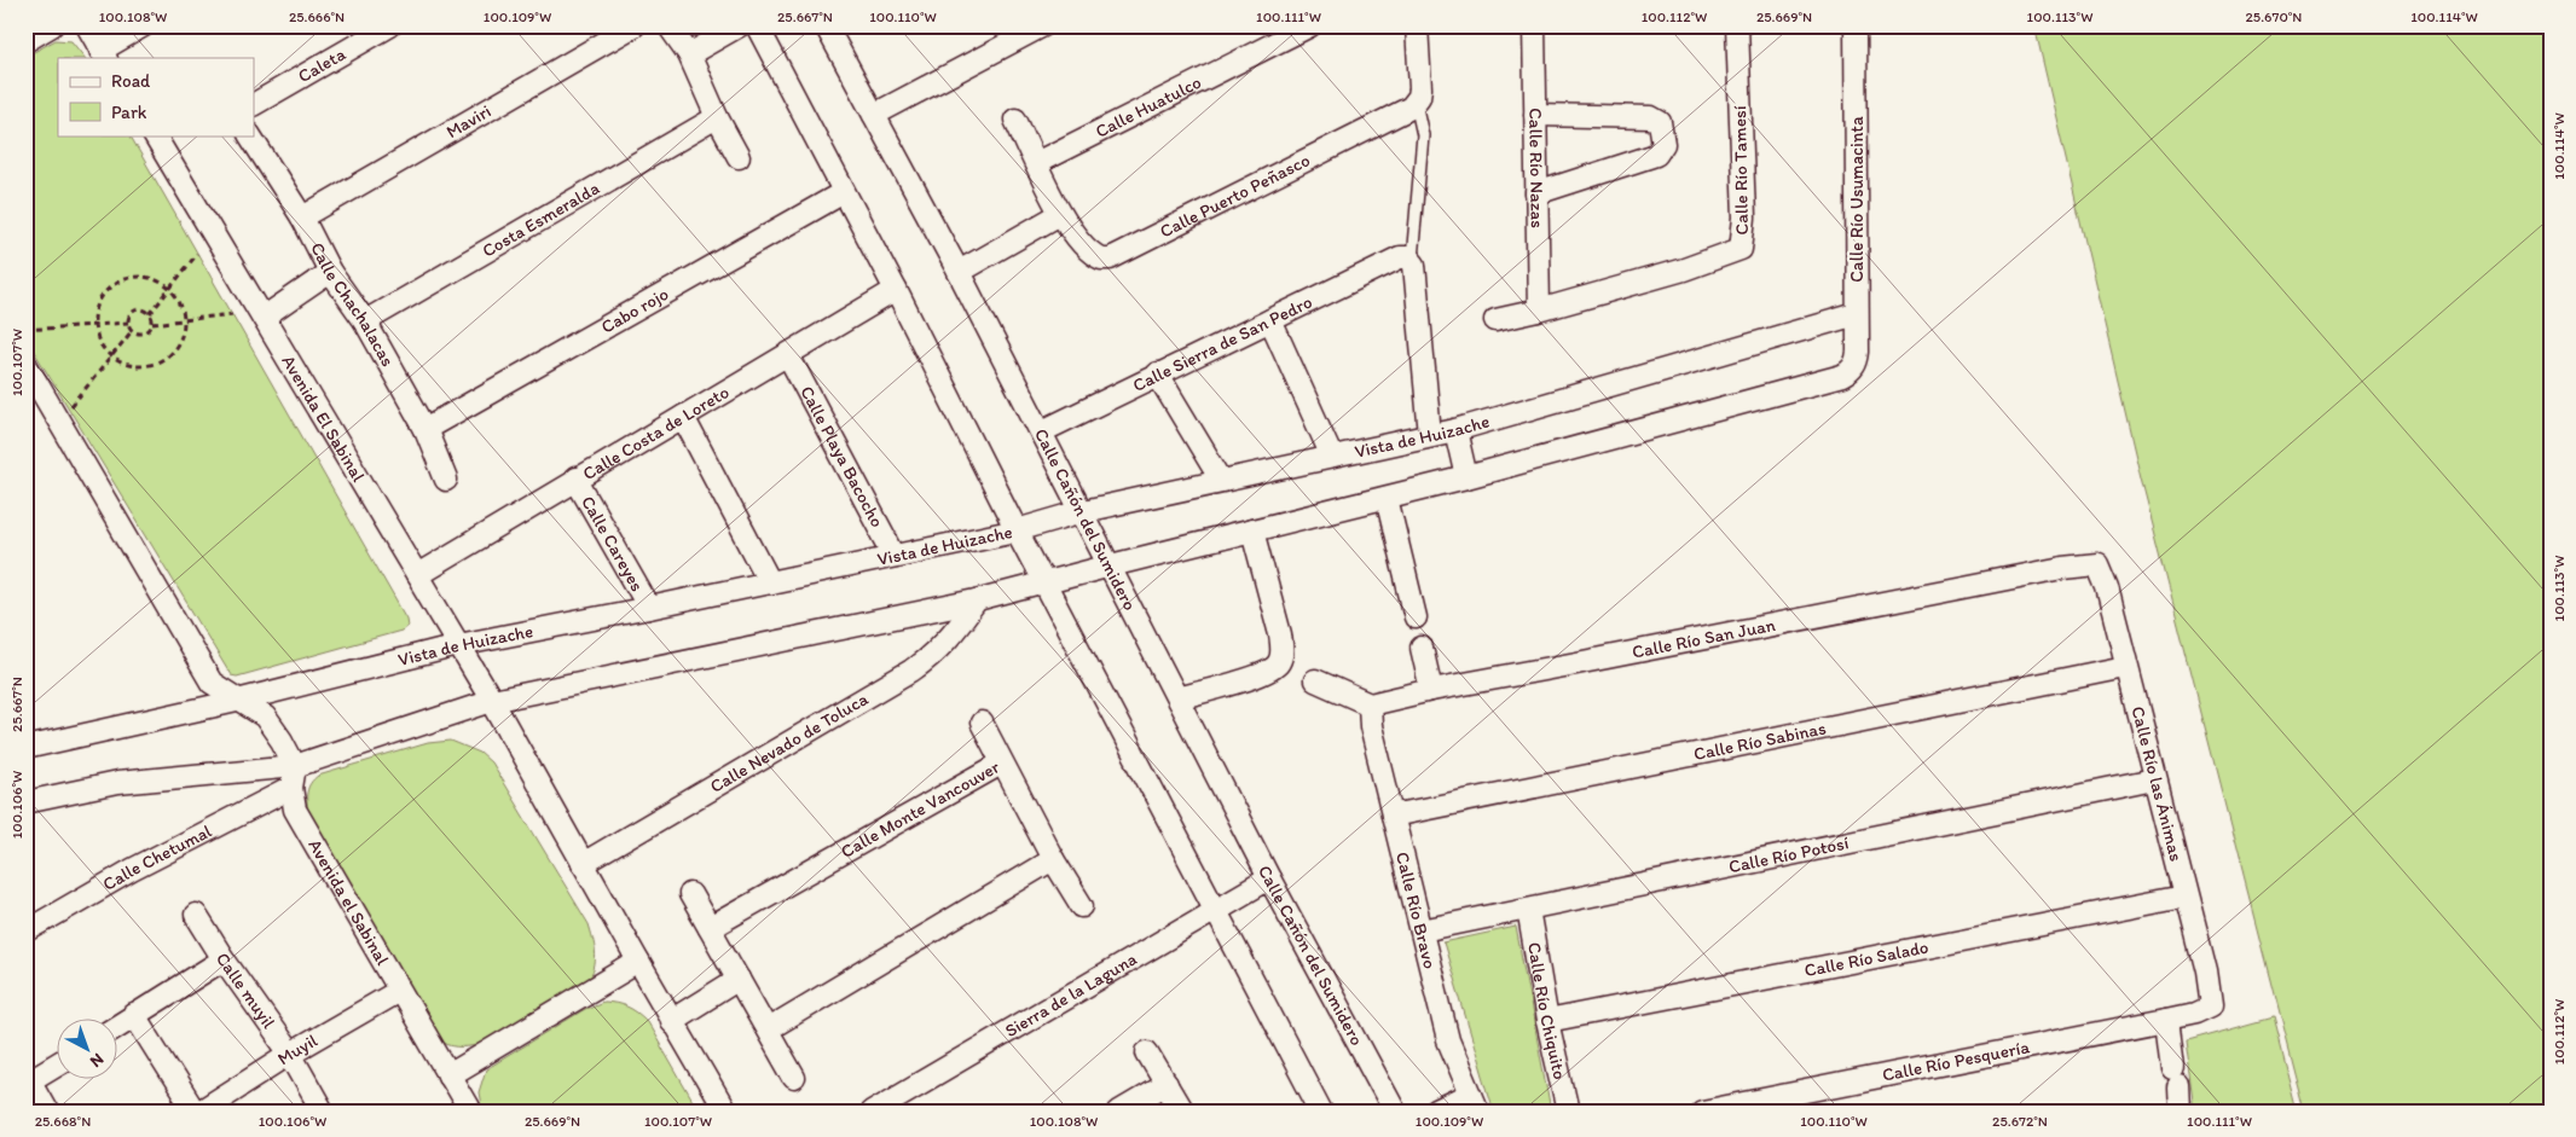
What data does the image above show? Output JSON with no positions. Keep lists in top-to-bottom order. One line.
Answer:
{"streets":{"street":["Caleta","Calle Huatulco","Maviri","Calle Río Nazas","Calle Río Tamesí","Calle Puerto Peñasco","Calle Río Usumacinta","Costa Esmeralda","Calle Chachalacas","Cabo rojo","Calle Sierra de San Pedro","Avenida El Sabinal","Calle Costa de Loreto","Vista de Huizache","Calle Playa Bacocho","Calle Cañón del Sumidero","Calle Careyes","Calle Río San Juan","Calle Río Sabinas","Calle Nevado de Toluca","Calle Río las Ánimas","Calle Monte Vancouver","Calle Río Potosí","Calle Chetumal","Avenida el Sabinal","Calle Río Bravo","Calle Río Salado","Sierra de la Laguna","Calle muyil","Calle Río Chiquito","Muyil","Calle Río Pesquería"]},"crossings":[["Maviri","Calle Chachalacas"],["Calle Río Nazas","Calle Río Tamesí"],["Calle Río Usumacinta","Vista de Huizache"],["Costa Esmeralda","Calle Chachalacas"],["Calle Chachalacas","Cabo rojo"],["Calle Sierra de San Pedro","Calle Cañón del Sumidero"],["Avenida El Sabinal","Calle Costa de Loreto"],["Avenida El Sabinal","Vista de Huizache"],["Calle Costa de Loreto","Calle Playa Bacocho"],["Calle Costa de Loreto","Calle Careyes"],["Vista de Huizache","Calle Playa Bacocho"],["Vista de Huizache","Calle Cañón del Sumidero"],["Vista de Huizache","Calle Careyes"],["Calle Cañón del Sumidero","Sierra de la Laguna"],["Calle Río San Juan","Calle Río las Ánimas"],["Calle Río San Juan","Calle Río Bravo"],["Calle Río Sabinas","Calle Río las Ánimas"],["Calle Río Sabinas","Calle Río Bravo"],["Calle Río las Ánimas","Calle Río Potosí"],["Calle Río las Ánimas","Calle Río Salado"],["Calle Río las Ánimas","Calle Río Pesquería"],["Calle Río Potosí","Calle Río Bravo"],["Calle Río Potosí","Calle Río Chiquito"],["Calle Chetumal","Avenida el Sabinal"],["Avenida el Sabinal","Muyil"],["Calle Río Salado","Calle Río Chiquito"],["Calle muyil","Muyil"]],"legend":["Road","Park"],"north":"bottom right","coordinates":["100.108°W","25.666°N","100.109°W","25.667°N","100.110°W","100.111°W","100.112°W","25.669°N","100.113°W","25.670°N","100.114°W","100.107°W","100.106°W","25.668°N","25.672°N"]}
